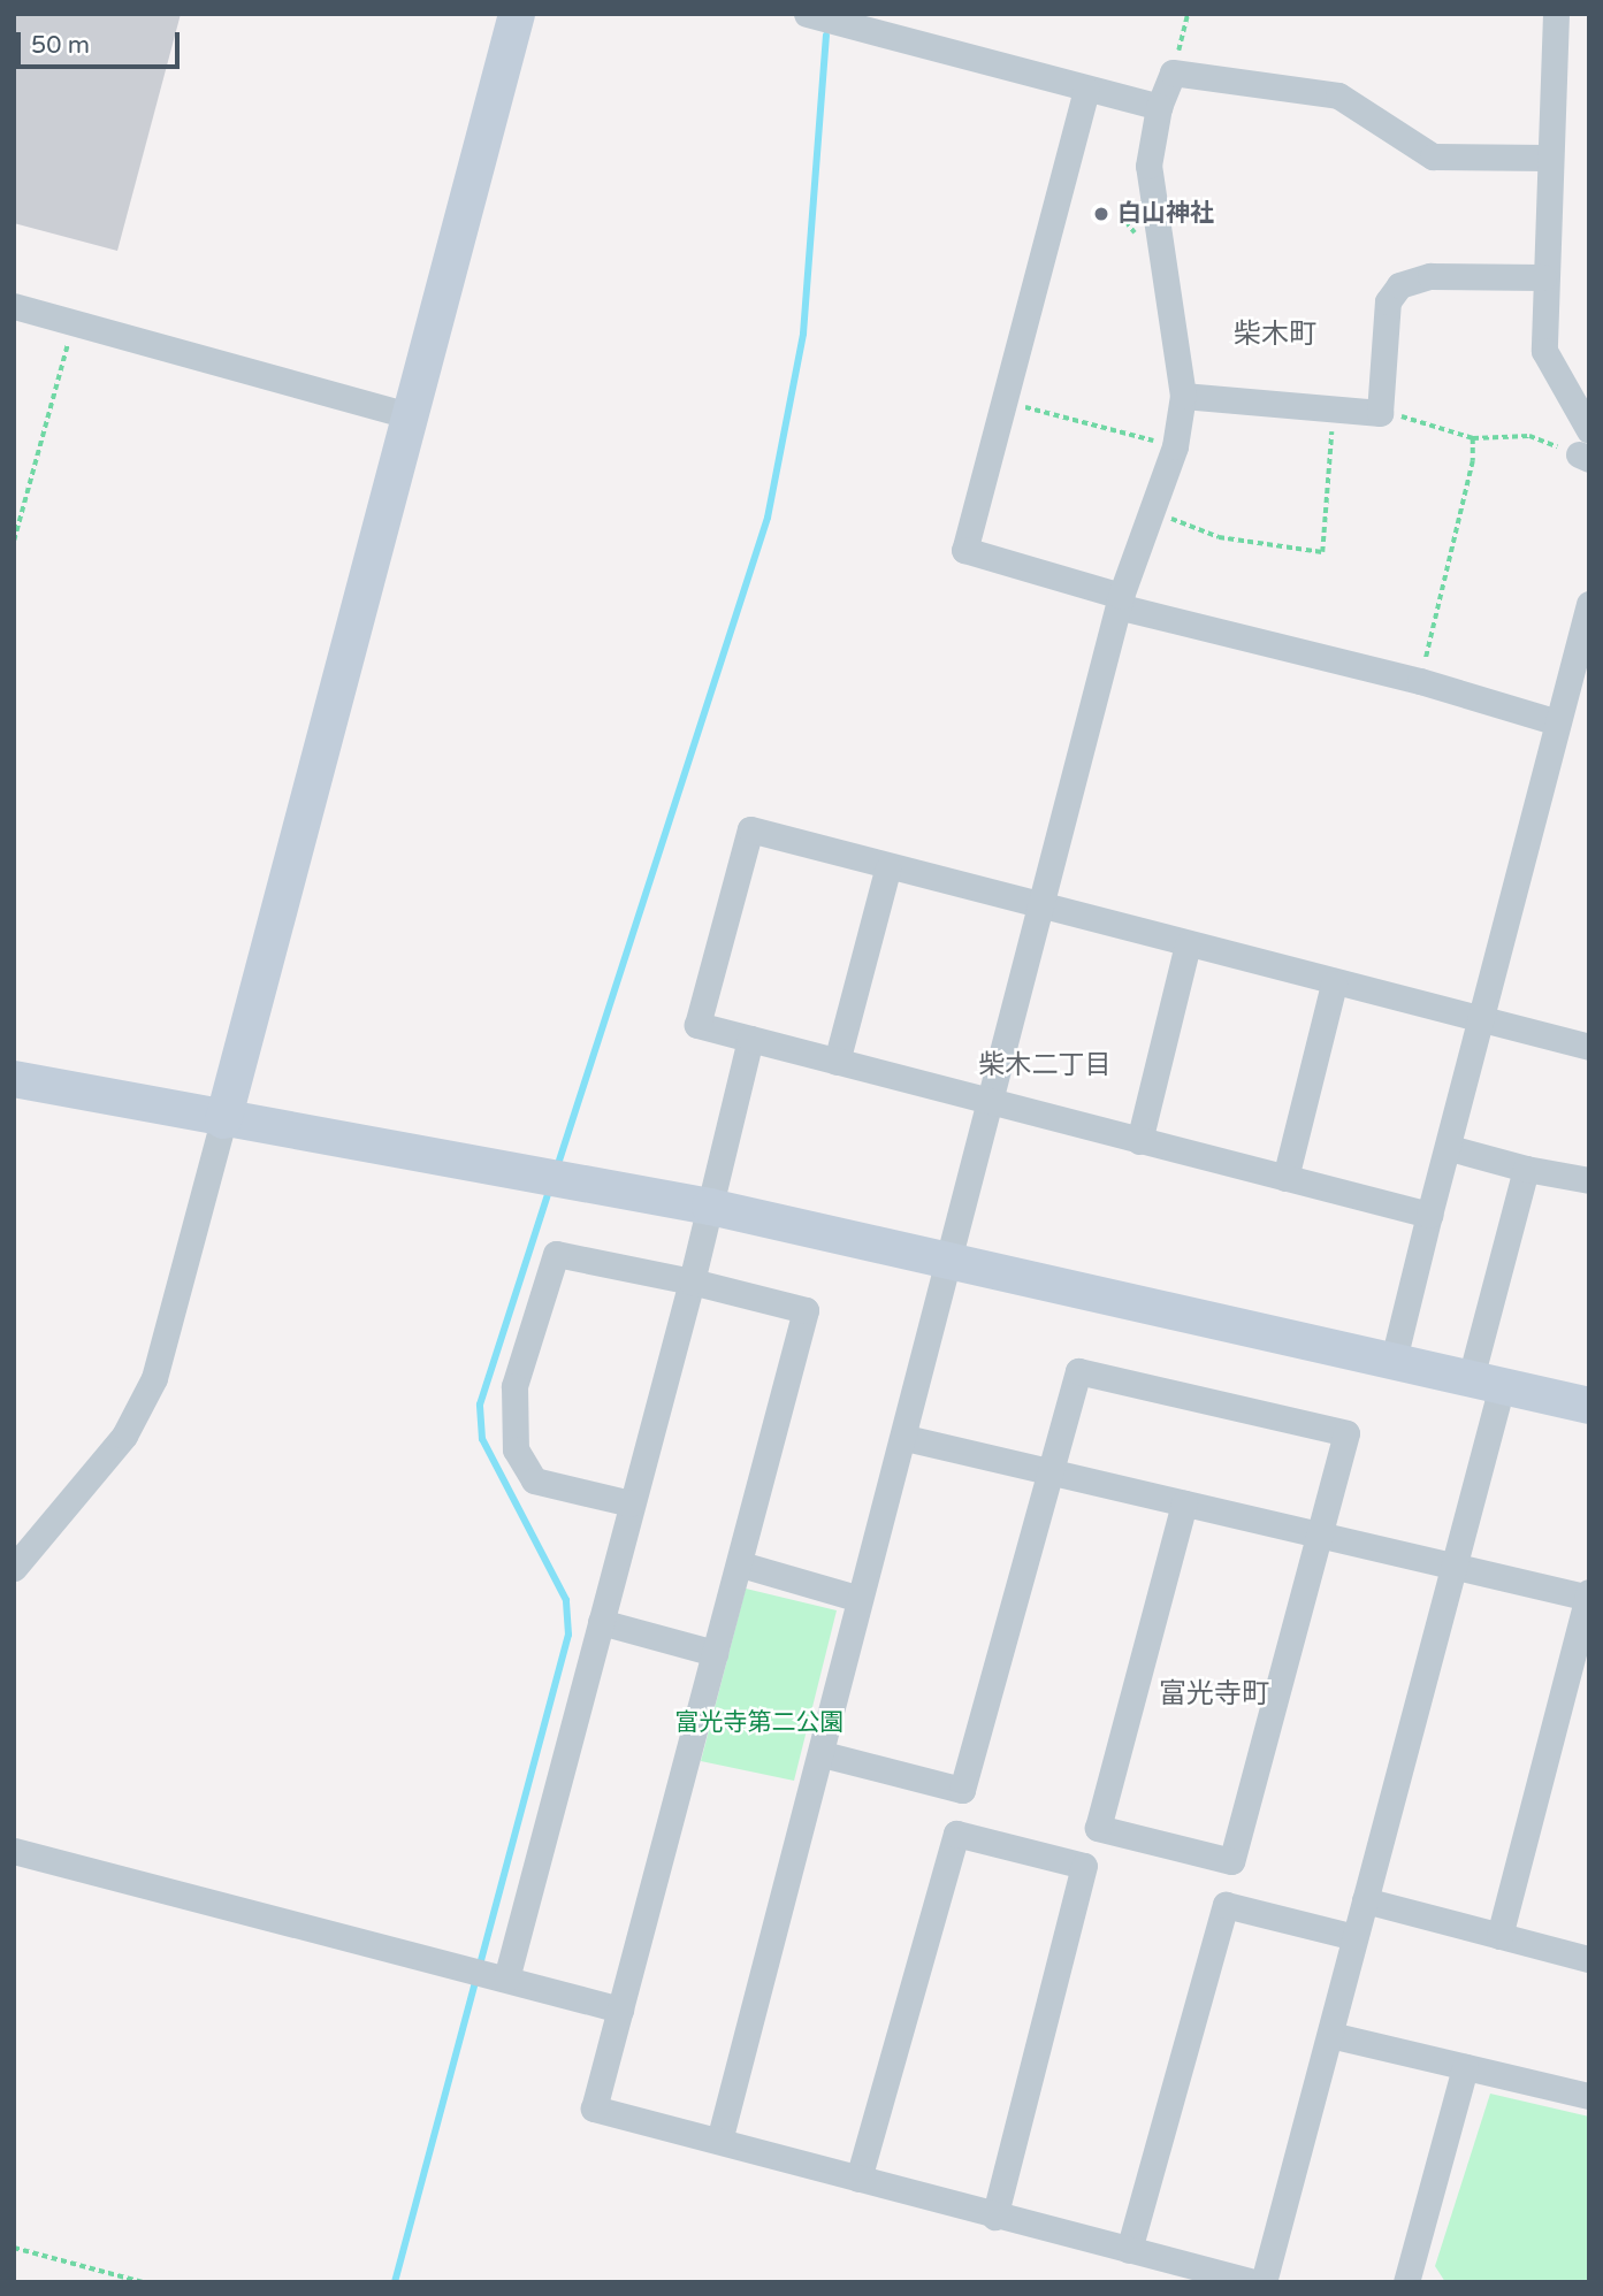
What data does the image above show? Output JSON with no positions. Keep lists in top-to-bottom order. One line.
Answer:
{"districts":["柴木町","柴木二丁目","富光寺町"],"parks":["富光寺第二公園"],"places":["白山神社"],"scale_bar":"50 m"}
